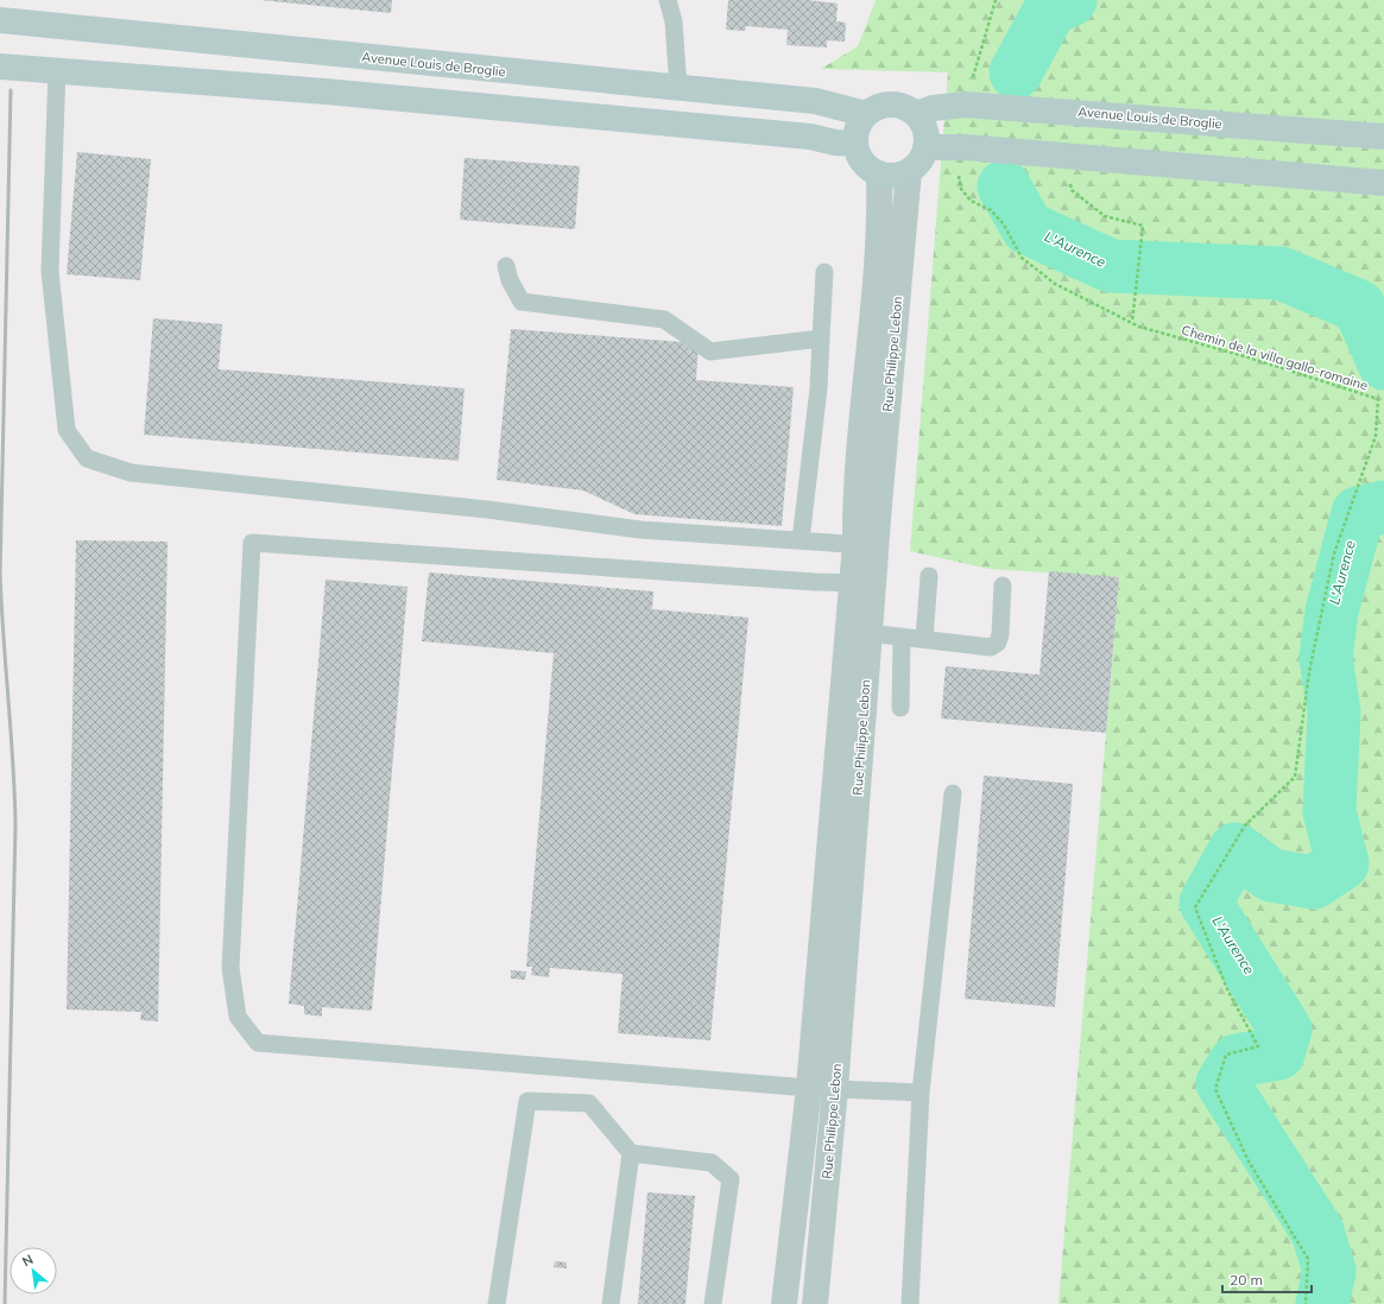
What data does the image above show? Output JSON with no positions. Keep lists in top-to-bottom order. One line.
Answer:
{"streets":{"main road":["Avenue Louis de Broglie"],"street":["Rue Philippe Lebon"],"path":["Chemin de la villa gallo-romaine"]},"crossings":[["Avenue Louis de Broglie","Rue Philippe Lebon"]],"water":["L'Aurence"],"scale_bar":"20 m","north":"top left"}
